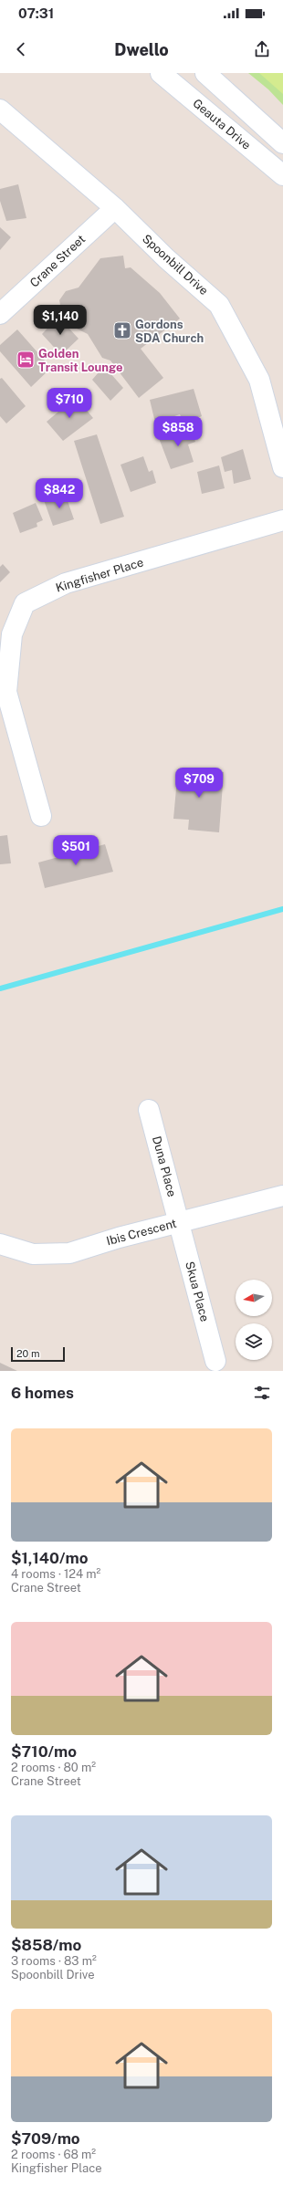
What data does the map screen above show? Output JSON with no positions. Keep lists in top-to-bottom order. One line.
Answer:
{"streets":{"street":["Geauta Drive","Crane Street","Spoonbill Drive","Kingfisher Place","Duna Place","Ibis Crescent","Skua Place"]},"crossings":[["Crane Street","Spoonbill Drive"],["Duna Place","Ibis Crescent"],["Duna Place","Skua Place"],["Ibis Crescent","Skua Place"]],"places":{"church":["Gordons SDA Church"],"hotel":["Golden Transit Lounge"]},"scale_bar":"20 m","north":"left","page":{"status":"07:31","header":"Dwello","price":["$1,140","$710","$858","$842","$709","$501"],"scale":"20 m","heading":"6 homes","list":[{"name":"$1,140/mo","note":"4 rooms · 124 m² · Crane Street"},{"name":"$710/mo","note":"2 rooms · 80 m² · Crane Street"},{"name":"$858/mo","note":"3 rooms · 83 m² · Spoonbill Drive"},{"name":"$709/mo","note":"2 rooms · 68 m² · Kingfisher Place"}]}}
